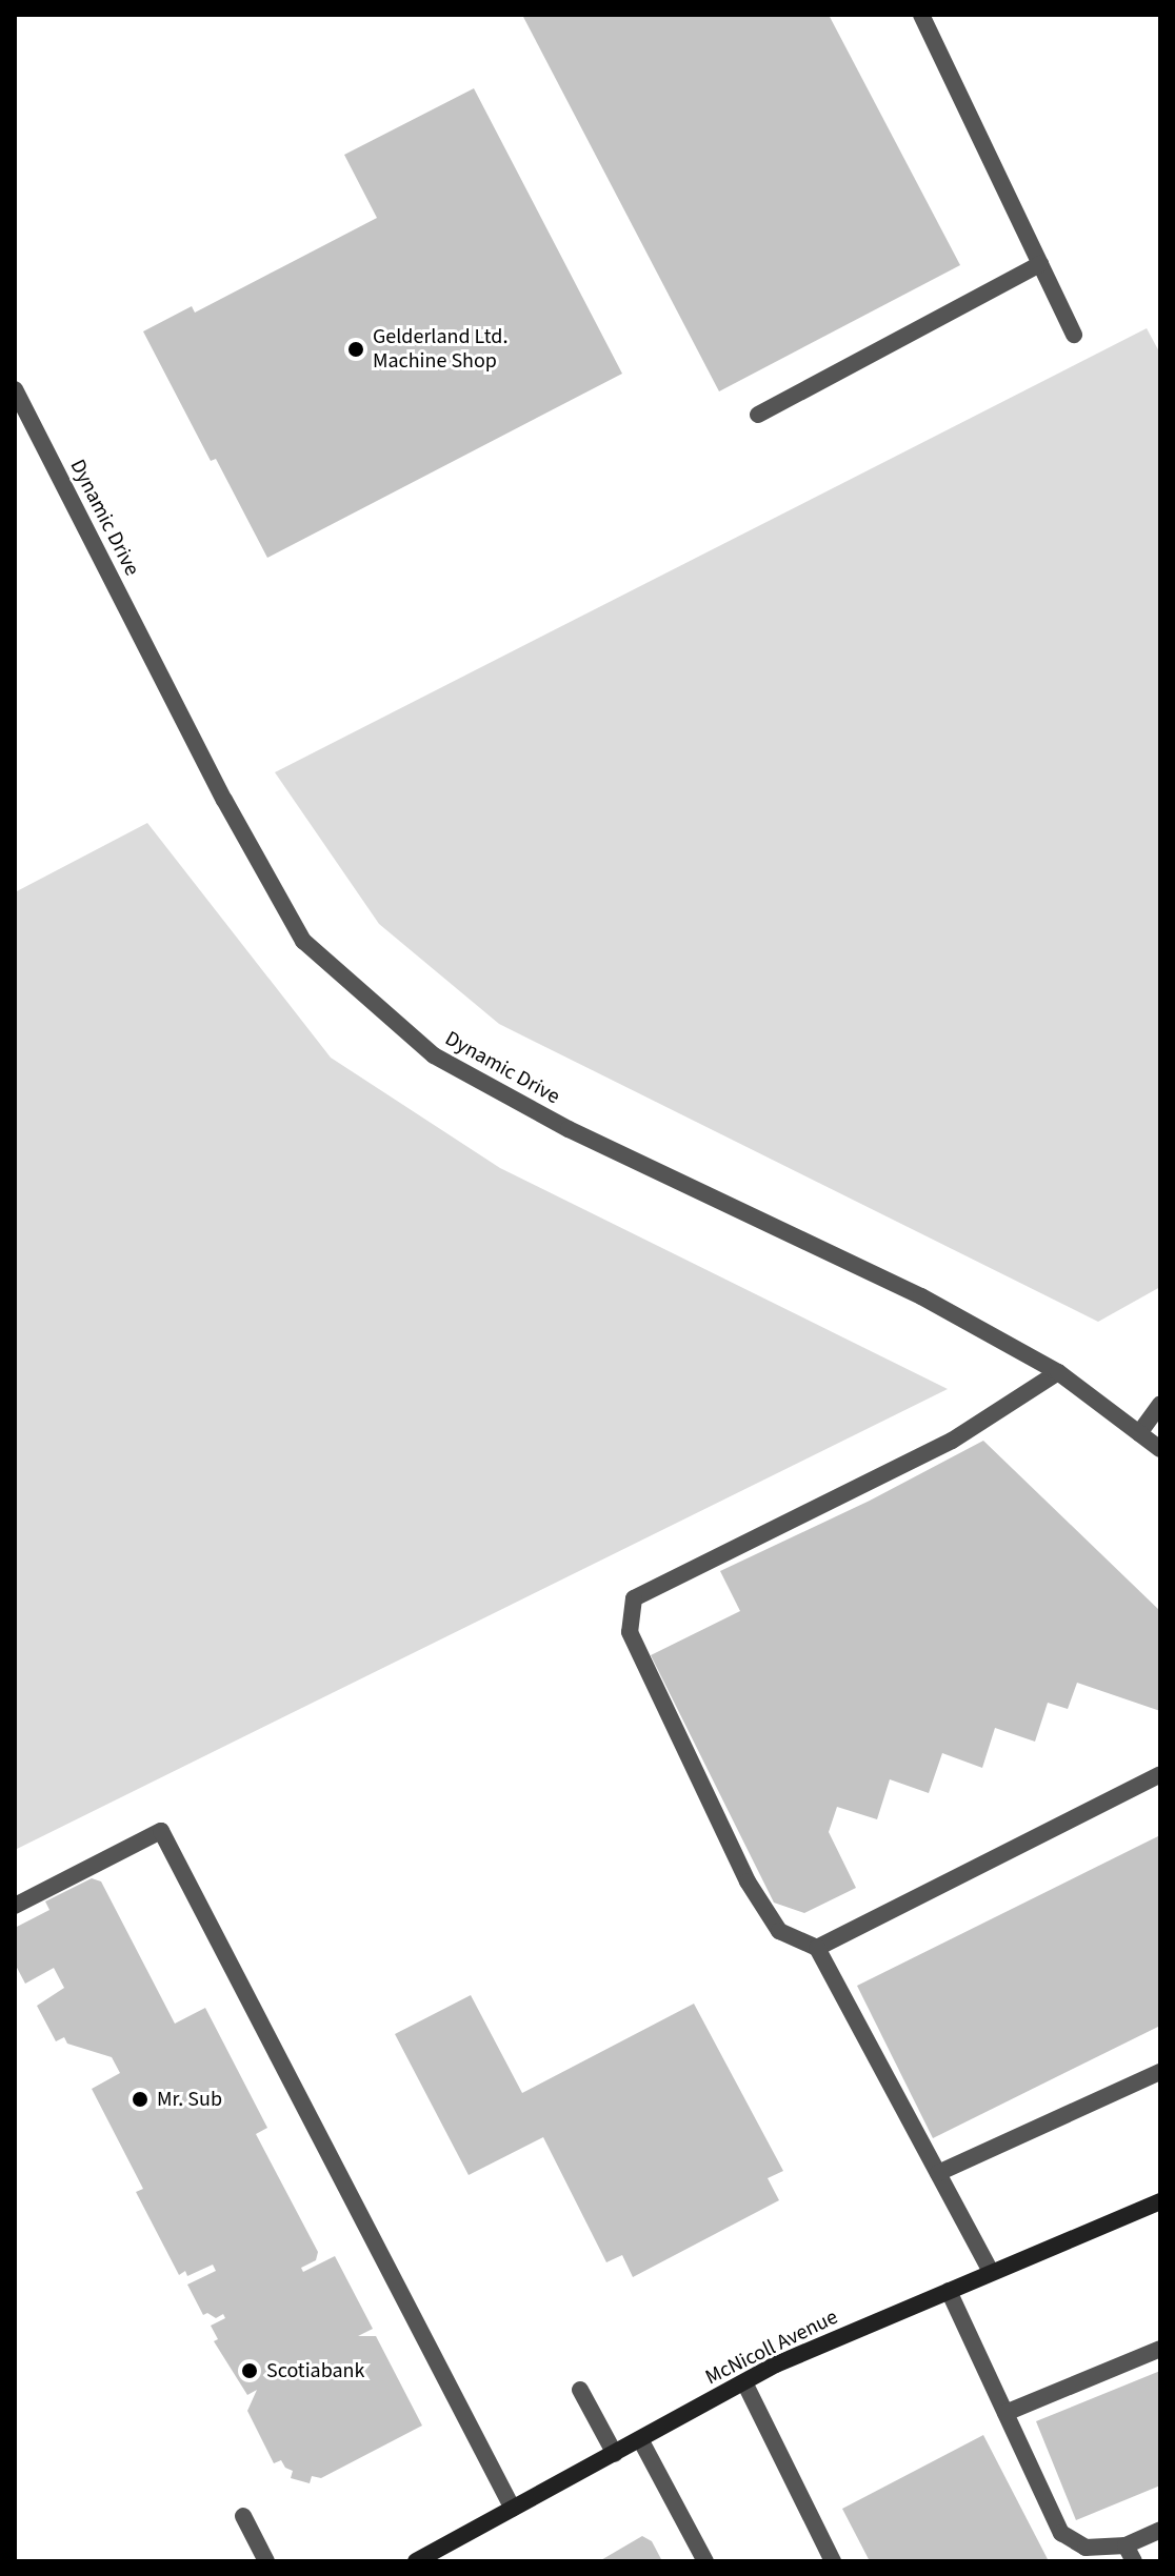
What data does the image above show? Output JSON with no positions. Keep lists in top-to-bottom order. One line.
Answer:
{"streets":{"main road":["McNicoll Avenue"],"street":["Dynamic Drive"]},"places":["Gelderland Ltd. Machine Shop","Mr. Sub","Scotiabank"]}
